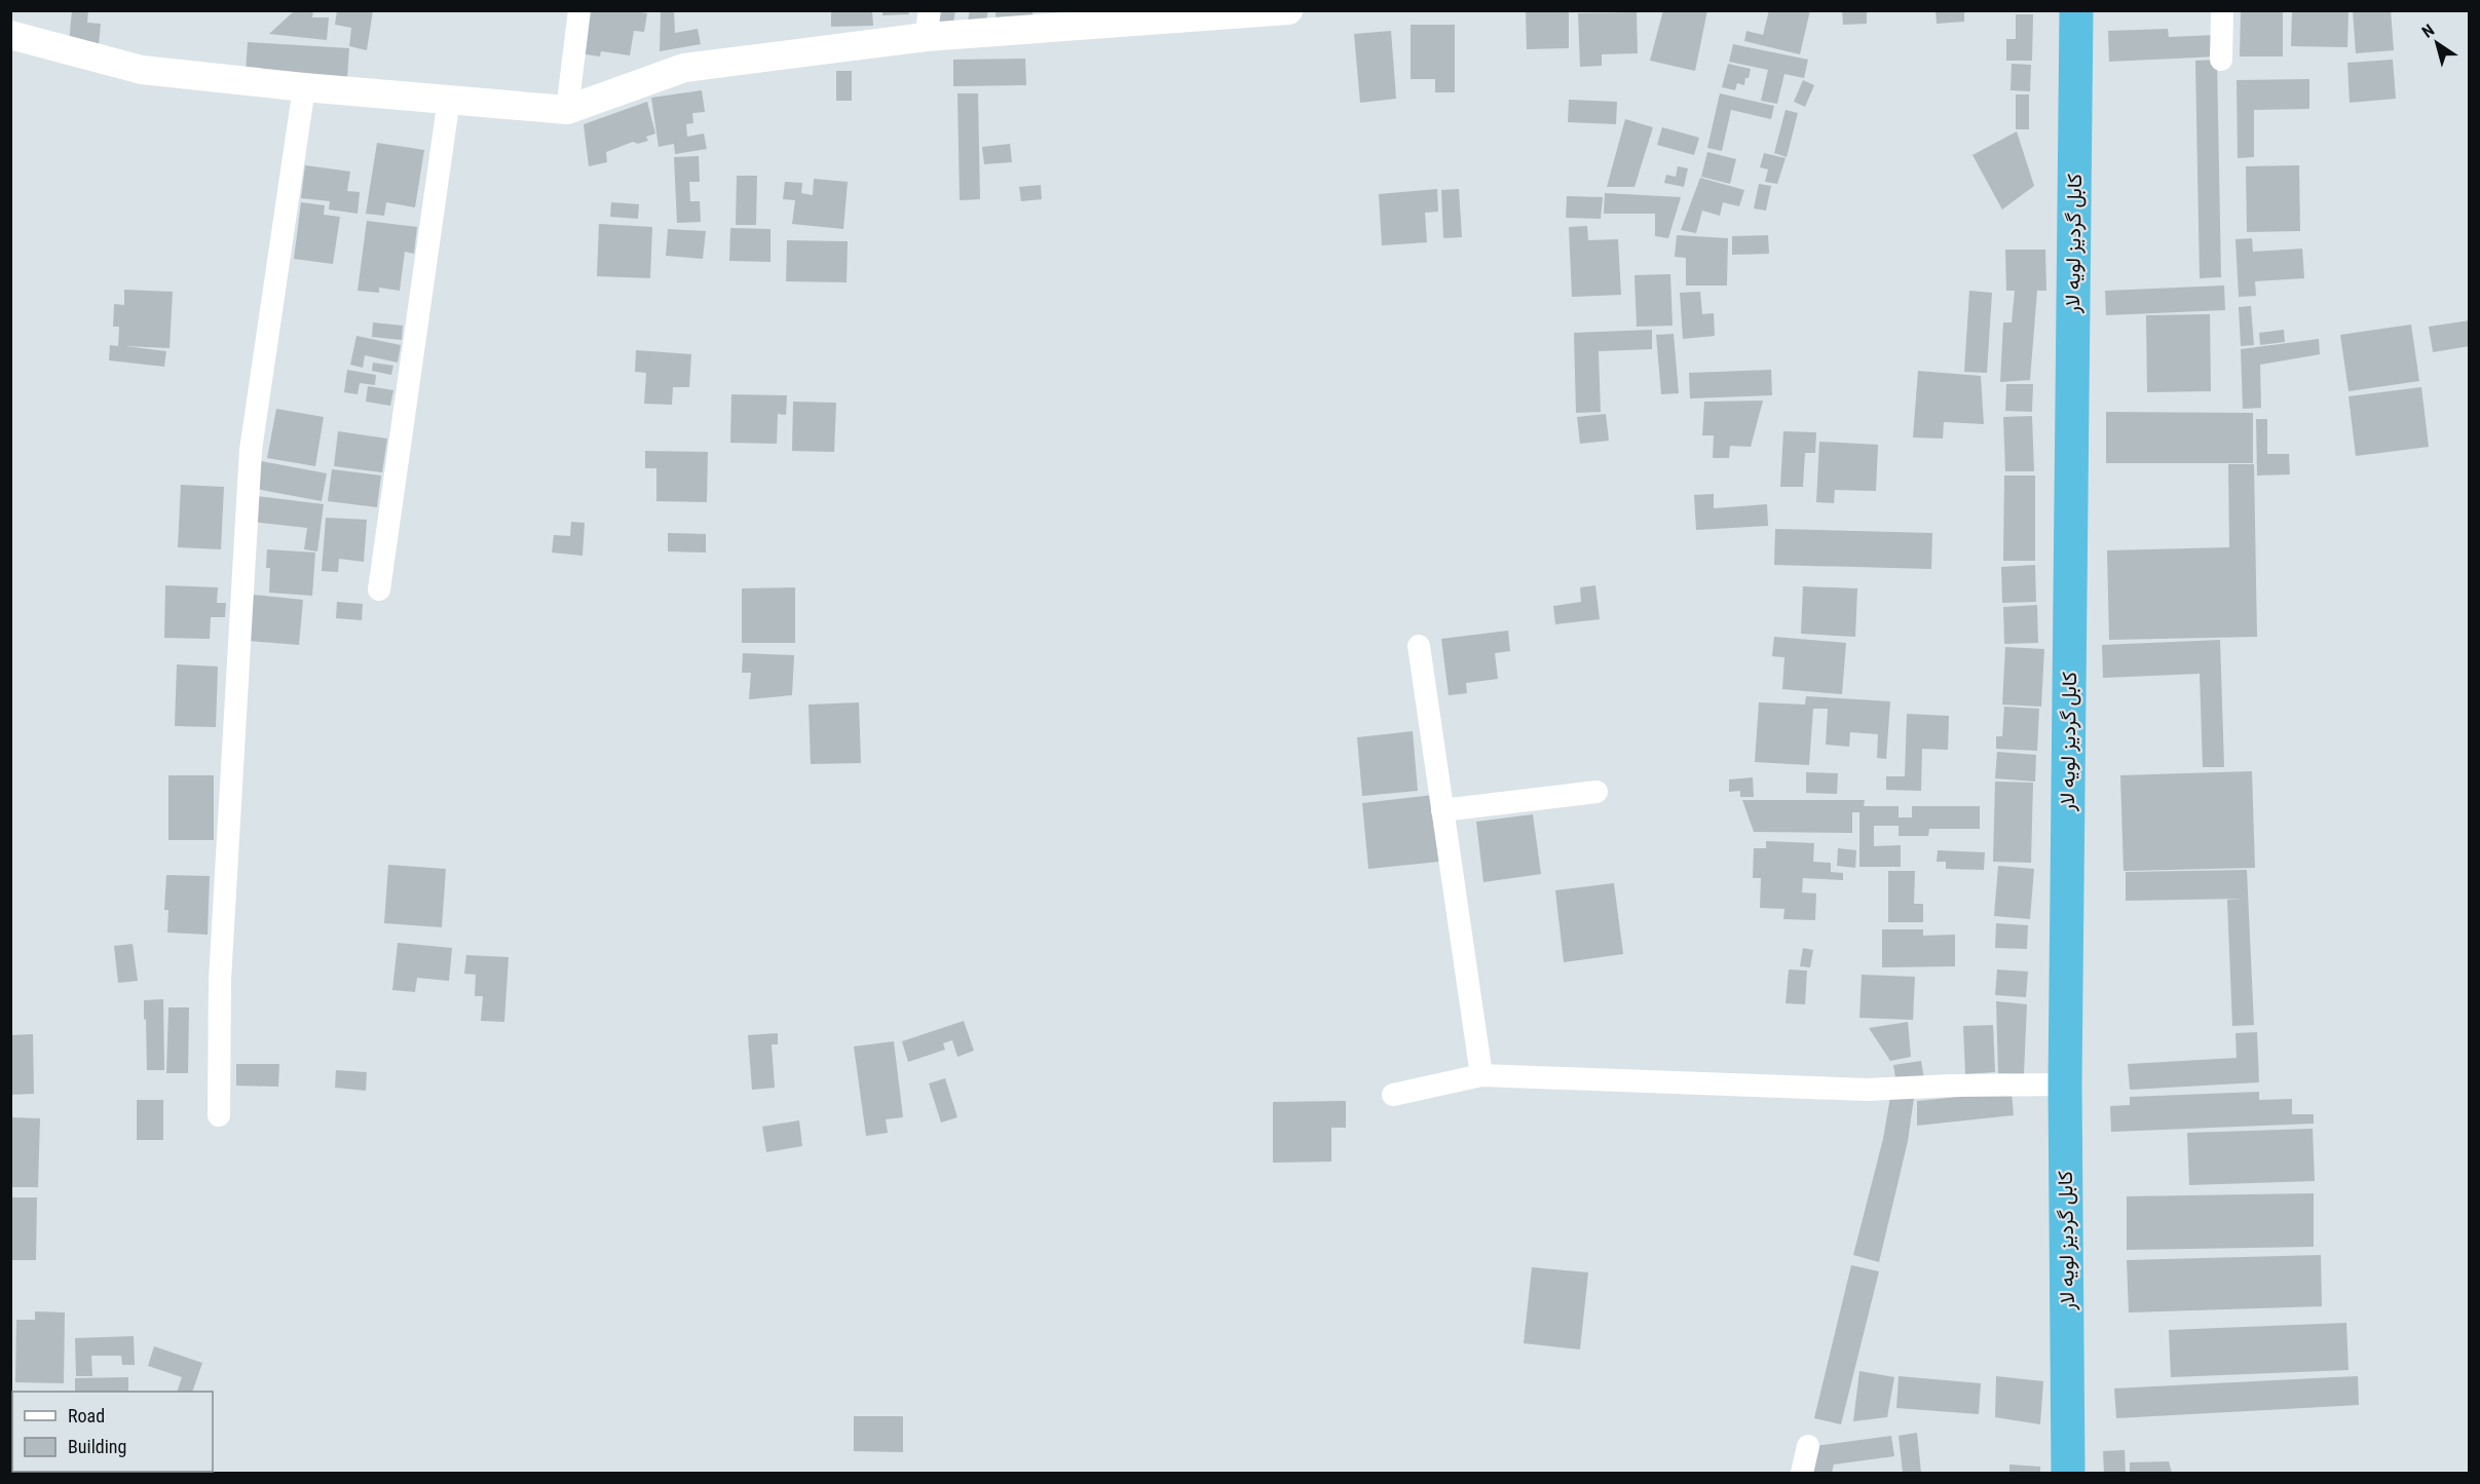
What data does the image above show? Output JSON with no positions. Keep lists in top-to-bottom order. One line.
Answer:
{"streets":{"highway":["کابل گردیز لویه لار"]},"legend":["Road","Building"],"north":"top left"}
